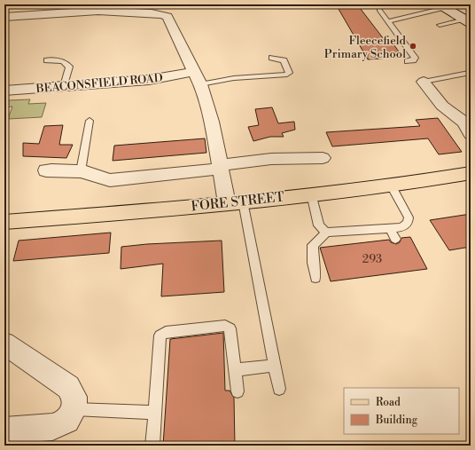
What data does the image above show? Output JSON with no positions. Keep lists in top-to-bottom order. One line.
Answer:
{"streets":{"main road":["FORE STREET"],"street":["BEACONSFIELD ROAD"]},"places":["Fleecefield Primary School"],"house_numbers":["293"],"legend":["Road","Building"]}
